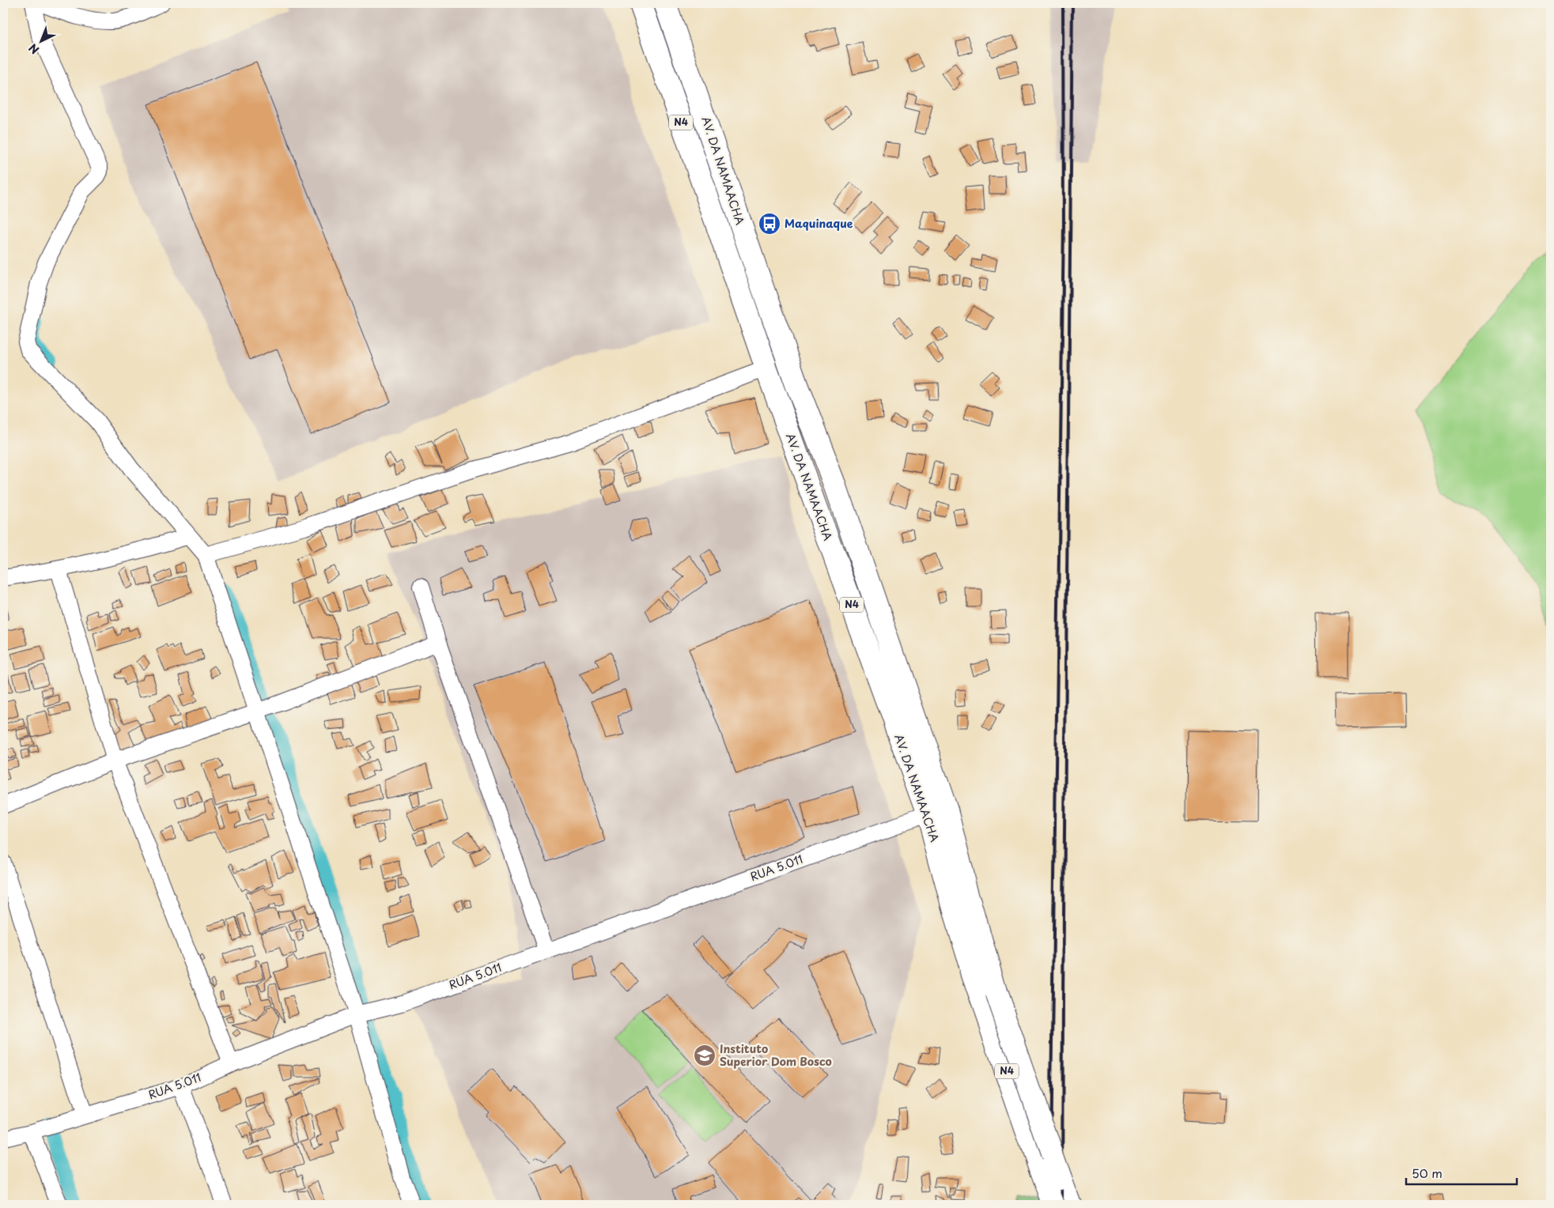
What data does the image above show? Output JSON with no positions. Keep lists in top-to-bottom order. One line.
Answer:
{"streets":{"highway":["N4","AV. DA NAMAACHA"],"street":["RUA 5.011"]},"crossings":[["AV. DA NAMAACHA","RUA 5.011"]],"places":{"bus stop":["Maquinaque"],"school or university":["Instituto Superior Dom Bosco"]},"scale_bar":"50 m","north":"bottom left"}
